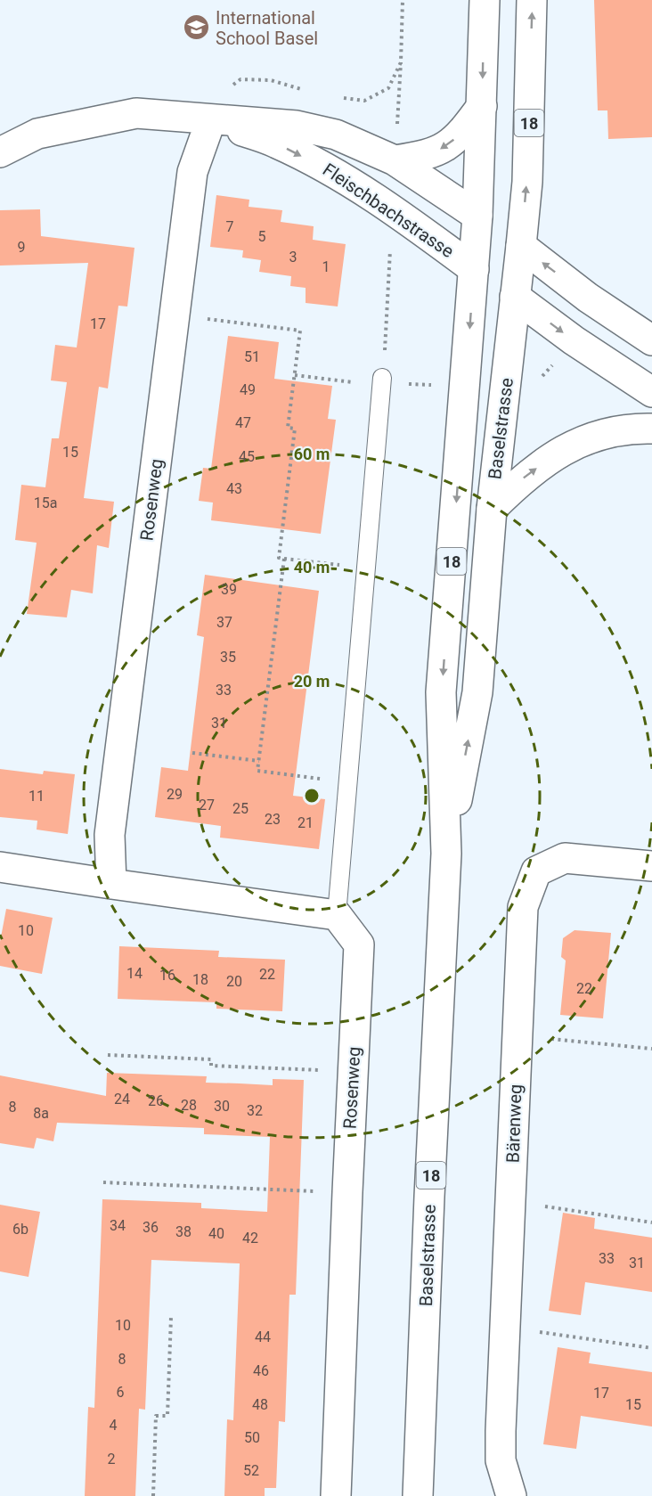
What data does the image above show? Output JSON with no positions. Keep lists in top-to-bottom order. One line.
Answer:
{"streets":{"street":["18","Fleischbachstrasse","Baselstrasse","Rosenweg","Bärenweg"]},"crossings":[["Fleischbachstrasse","Baselstrasse"],["Fleischbachstrasse","Rosenweg"]],"places":{"school or university":["International School Basel"]},"house_numbers":["7","5","9","3","1","17","51","49","47","15","45","43","15a","39","37","35","33","31","29","11","27","25","23","21","10","14","22","16","18","20","22","24","26","28","30","8","32","8a","34","36","6b","38","40","42","33","31","10","44","8","46","6","17","48","15","4","50","2","52"],"rings":["60 m","40 m","20 m"]}
